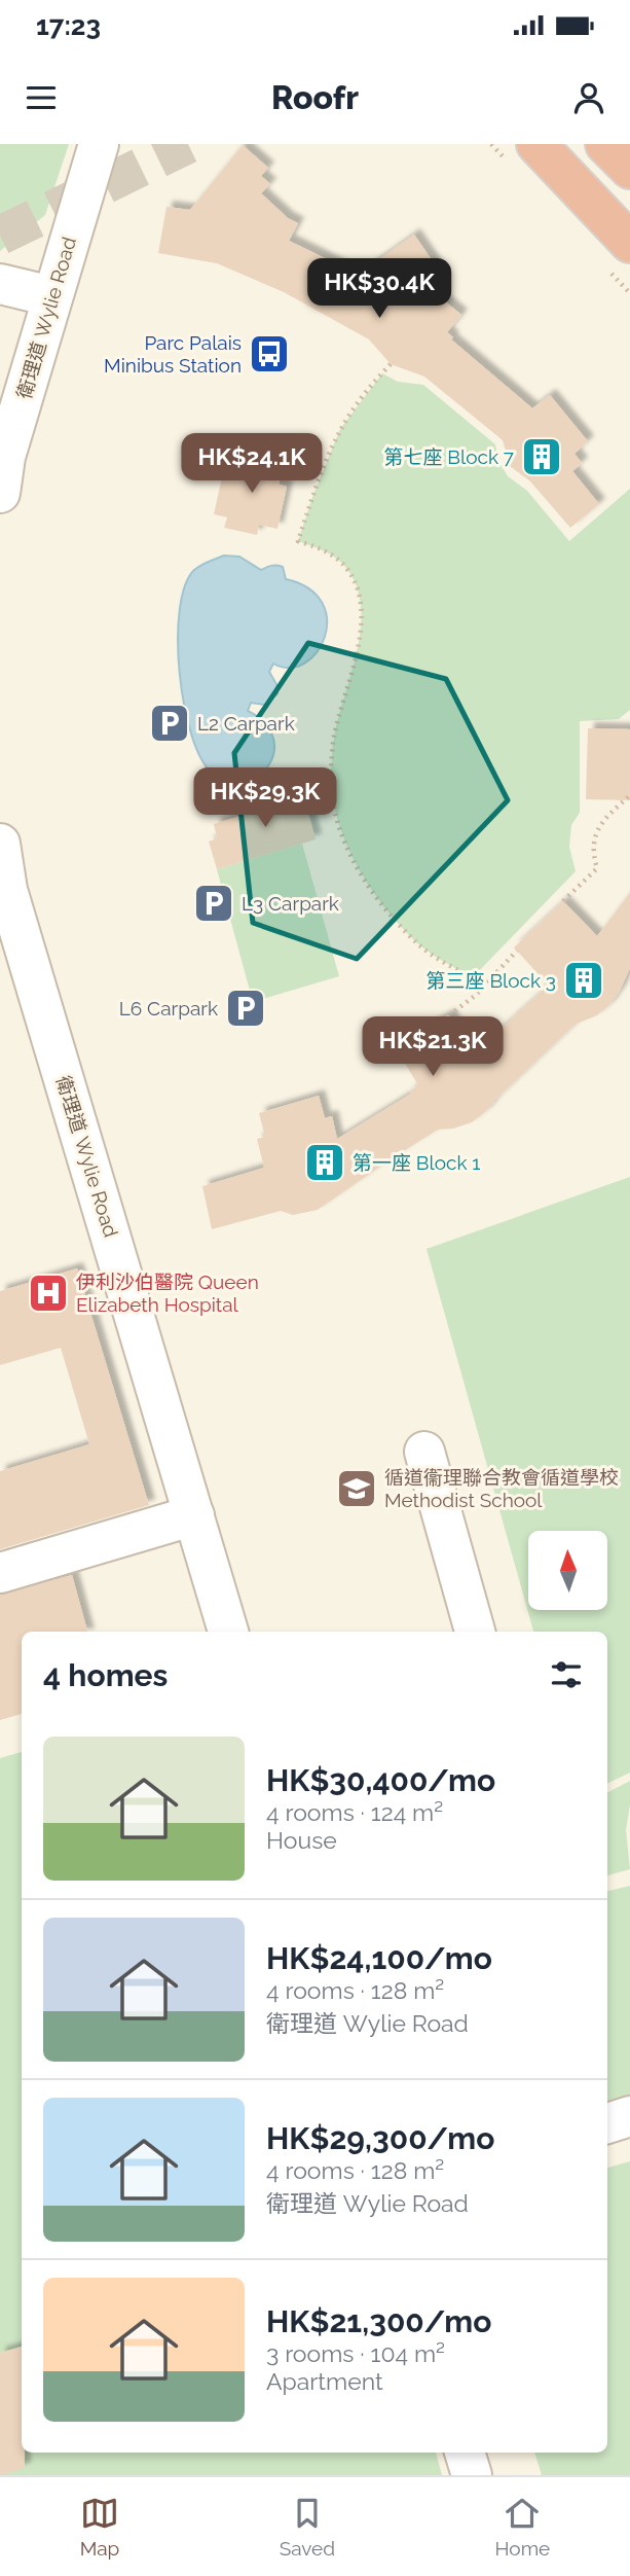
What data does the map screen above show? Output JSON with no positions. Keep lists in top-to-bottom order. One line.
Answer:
{"streets":{"street":["衛理道 Wylie Road"]},"places":{"bus stop":["Parc Palais Minibus Station"],"building":["第七座 Block 7","第三座 Block 3","第一座 Block 1"],"parking":["L2 Carpark","L3 Carpark","L6 Carpark"],"hospital":["伊利沙伯醫院 Queen Elizabeth Hospital"],"school or university":["循道衞理聯合教會循道學校 Methodist School"]},"north":"top","page":{"status":"17:23","header":"Roofr","price":["HK$30.4K","HK$24.1K","HK$29.3K","HK$21.3K"],"heading":"4 homes","list":[{"name":"HK$30,400/mo","note":"4 rooms · 124 m² · House"},{"name":"HK$24,100/mo","note":"4 rooms · 128 m² · 衛理道 Wylie Road"},{"name":"HK$29,300/mo","note":"4 rooms · 128 m² · 衛理道 Wylie Road"},{"name":"HK$21,300/mo","note":"3 rooms · 104 m² · Apartment"}],"tabs":["Map","Saved","Home"]}}
